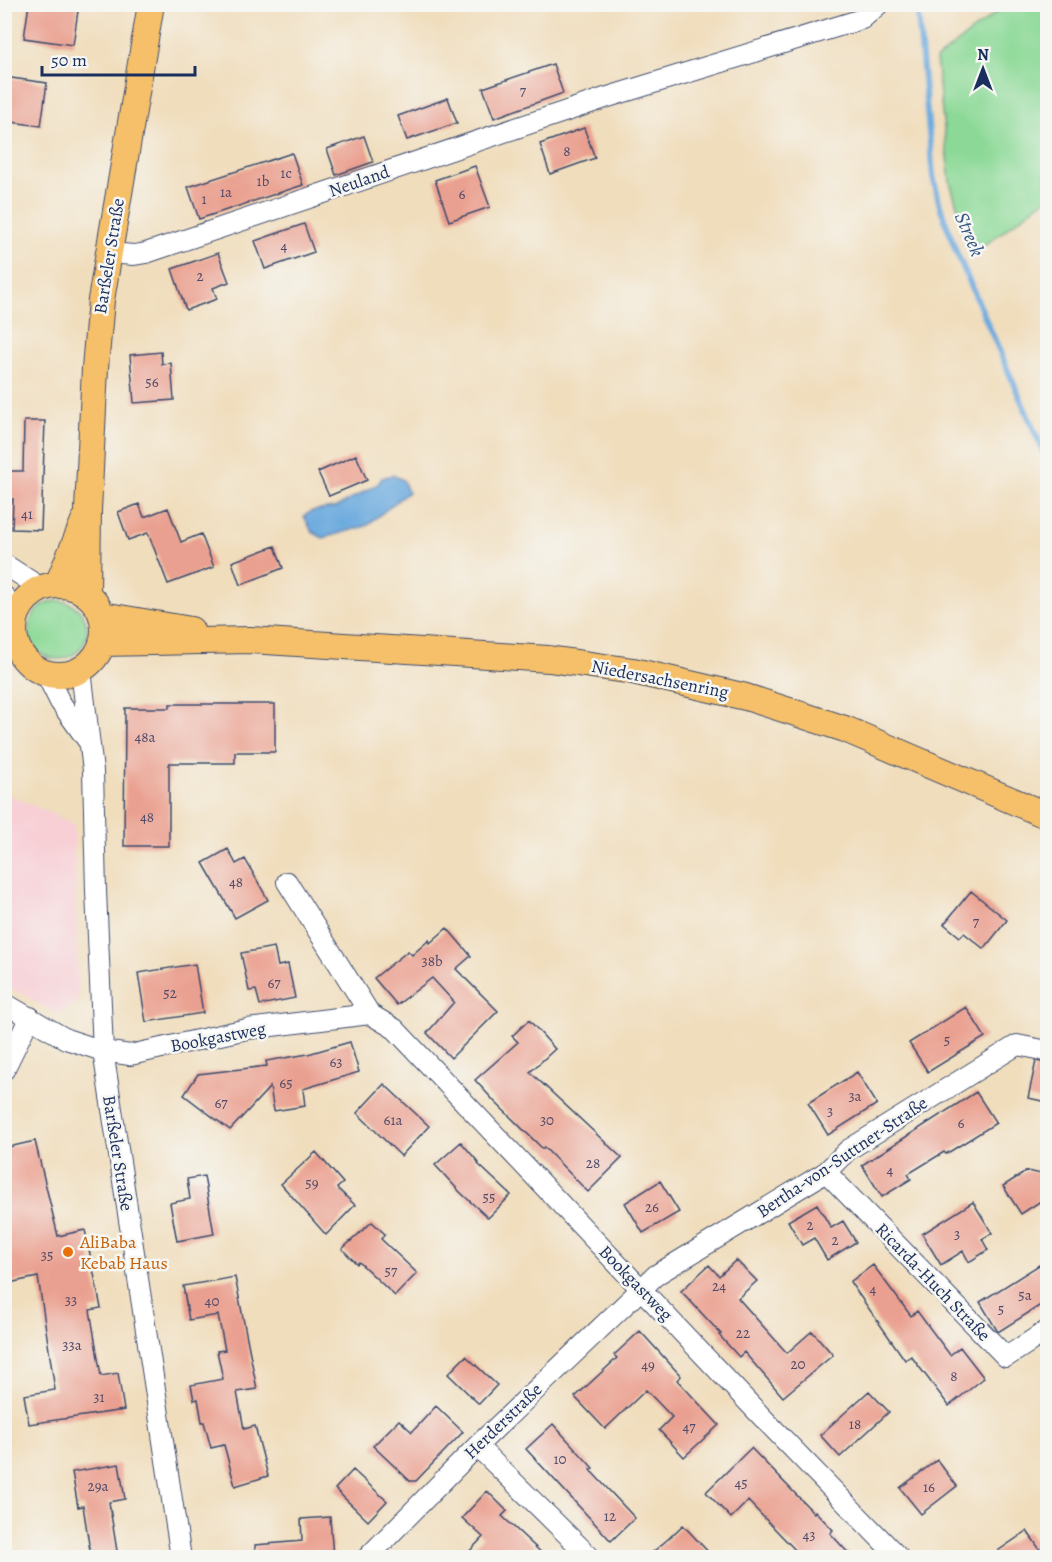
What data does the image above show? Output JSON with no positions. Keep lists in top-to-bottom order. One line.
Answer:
{"streets":{"main road":["Barßeler Straße","Niedersachsenring"],"street":["Neuland","Bookgastweg","Bertha-von-Suttner-Straße","Ricarda-Huch Straße","Herderstraße"]},"crossings":[["Neuland","Barßeler Straße"],["Barßeler Straße","Niedersachsenring"],["Barßeler Straße","Bookgastweg"],["Bookgastweg","Bertha-von-Suttner-Straße"],["Bookgastweg","Herderstraße"],["Bertha-von-Suttner-Straße","Ricarda-Huch Straße"],["Bertha-von-Suttner-Straße","Herderstraße"]],"water":["Streek"],"places":["AliBaba Kebab Haus"],"house_numbers":["7","8","1c","1b","1a","6","1","4","2","56","41","48a","48","48","7","38b","67","52","5","63","65","3a","67","3","61a","30","6","28","4","59","55","26","2","3","2","35","57","24","4","5a","33","40","5","22","33a","20","49","8","31","18","47","10","45","29a","16","12","43"],"scale_bar":"50 m","north":"top"}
